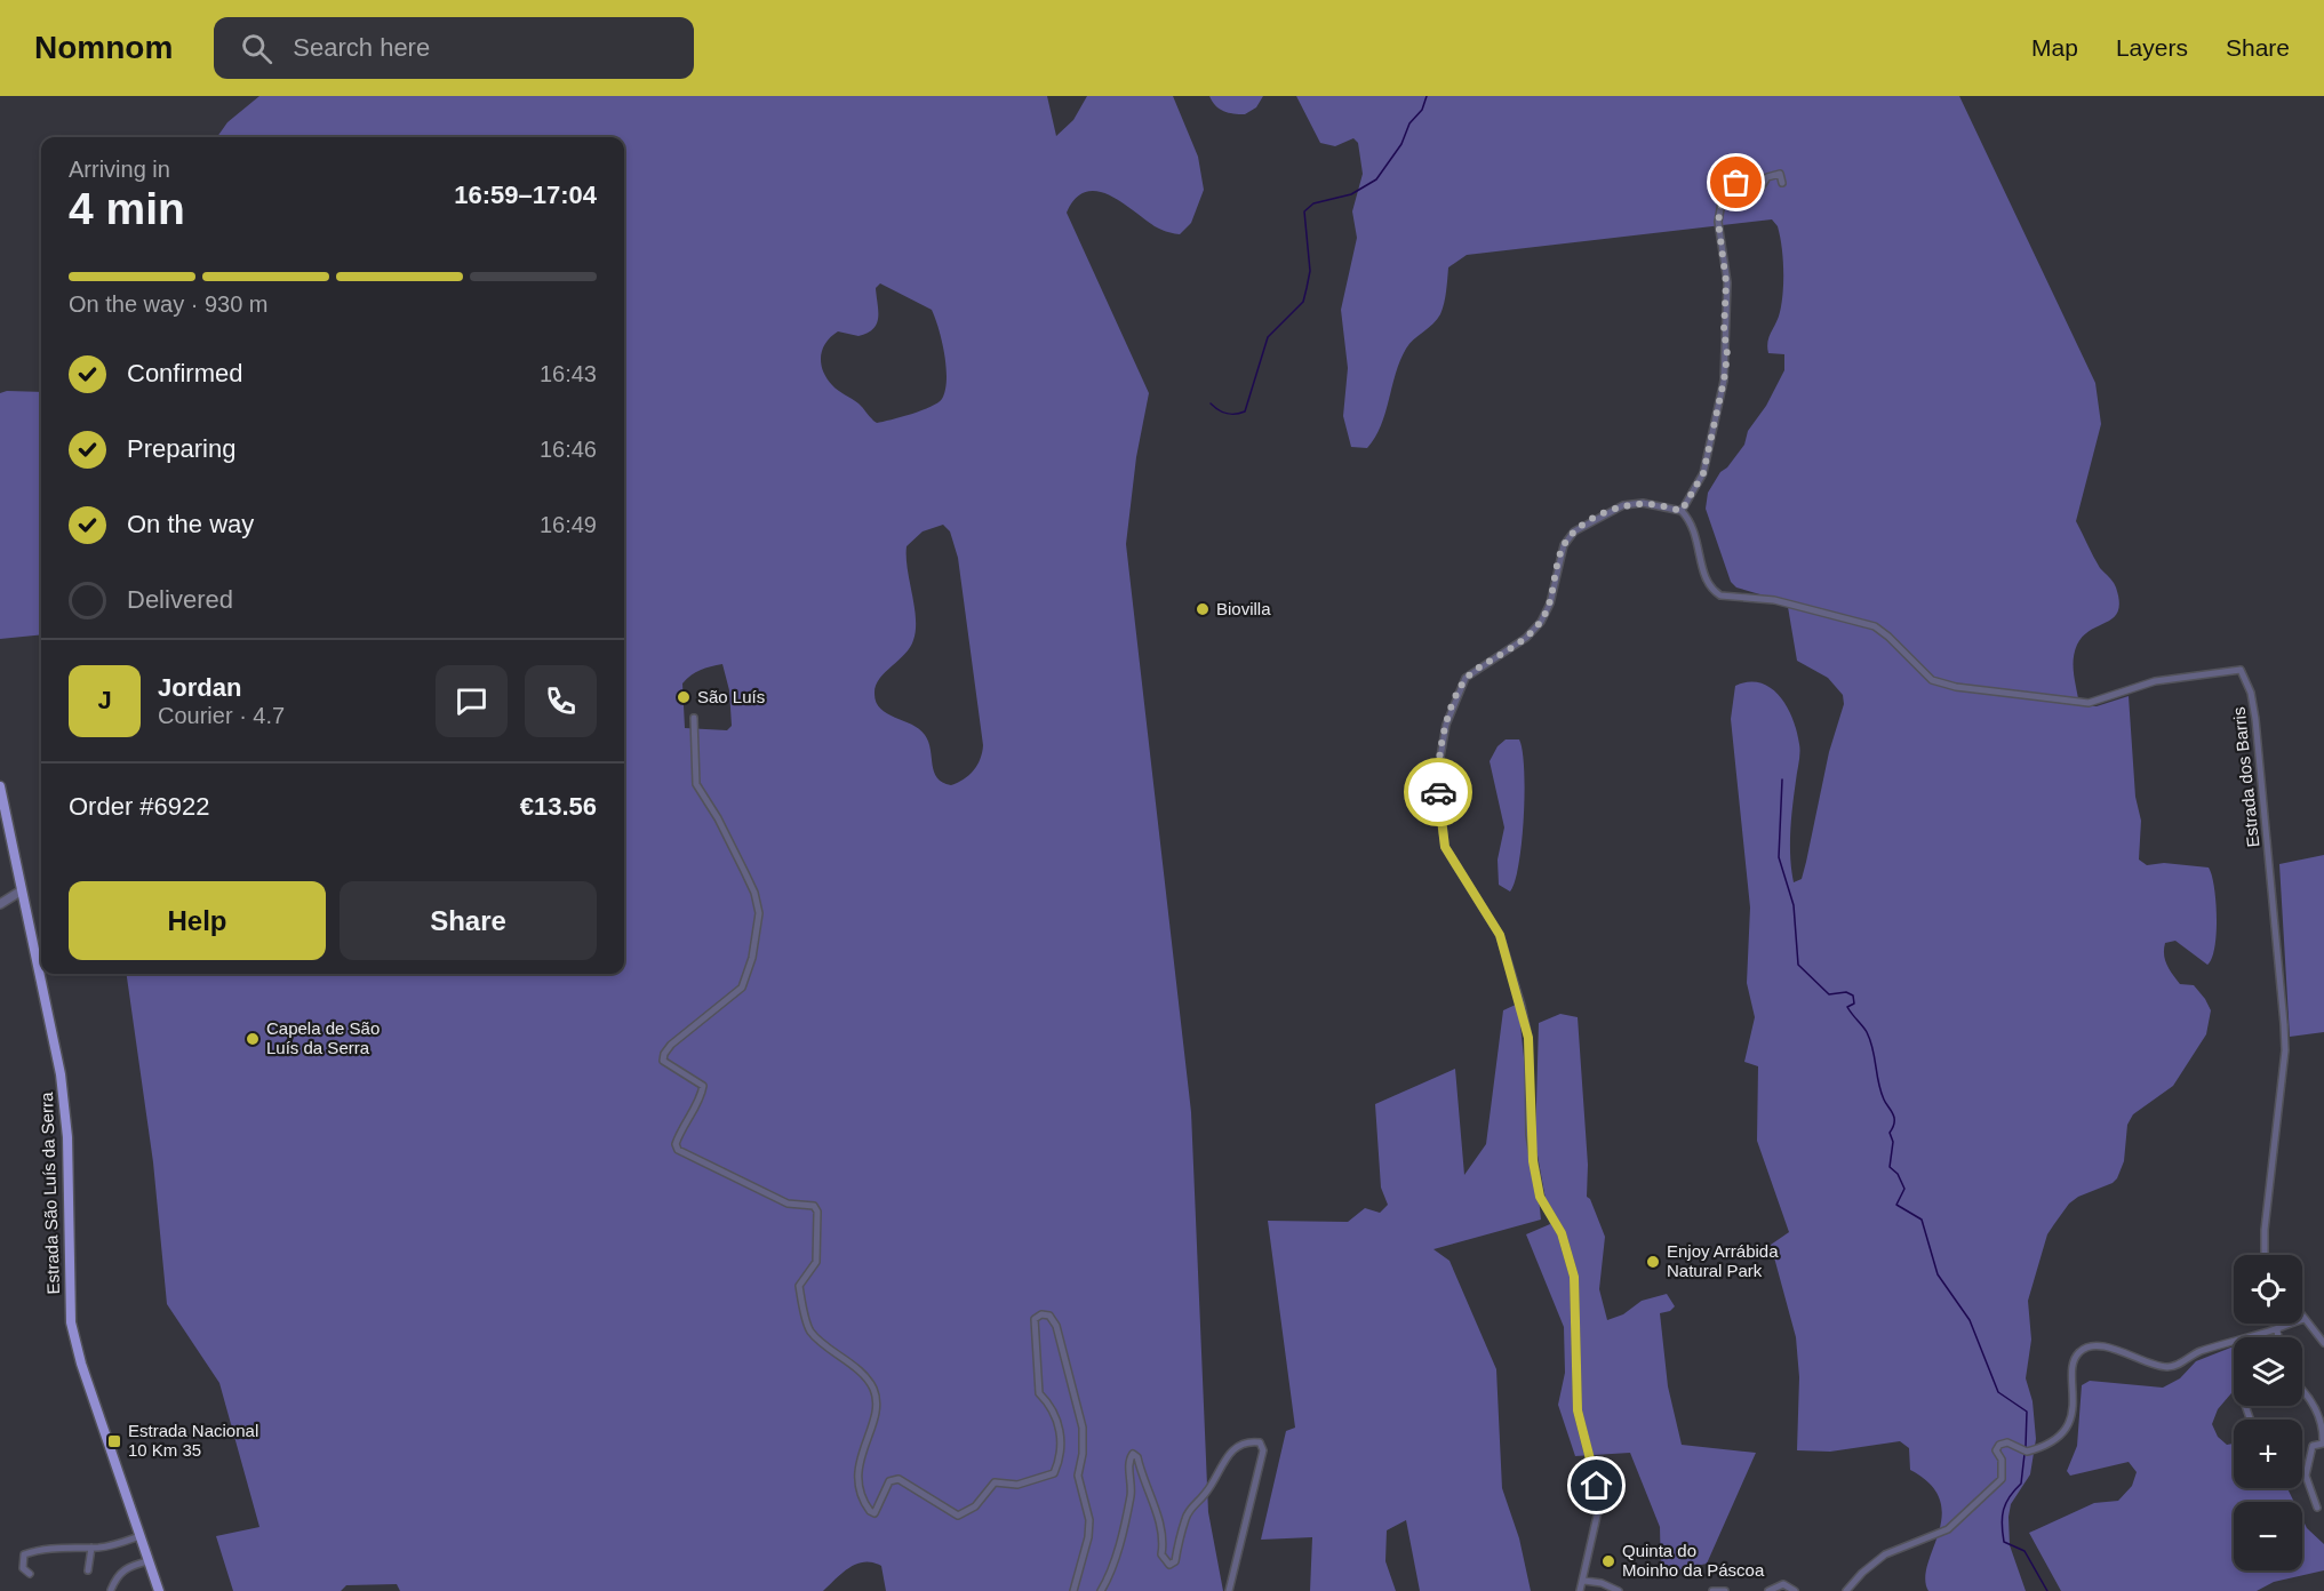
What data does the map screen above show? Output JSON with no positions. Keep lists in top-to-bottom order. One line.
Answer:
{"streets":{"main road":["Estrada São Luís da Serra"],"street":["Estrada dos Barris"]},"places":{"other":["Biovilla","São Luís","Capela de São Luís da Serra","Enjoy Arrábida Natural Park","Quinta do Moinho da Páscoa"],"transit":["Estrada Nacional 10 Km 35"]},"page":{"header":"Nomnom","search":"Search here","nav":["Map","Layers","Share"],"heading":["4 min","Arriving in","16:59–17:04"],"panel":["Jordan","Courier · 4.7","Order #6922","€13.56"],"bar":"On the way · 930 m","list":[["Confirmed","16:43"],["Preparing","16:46"],["On the way","16:49"],"Delivered"],"round":"J","buttons":["Help","Share"],"map_buttons":["+","−"]}}
